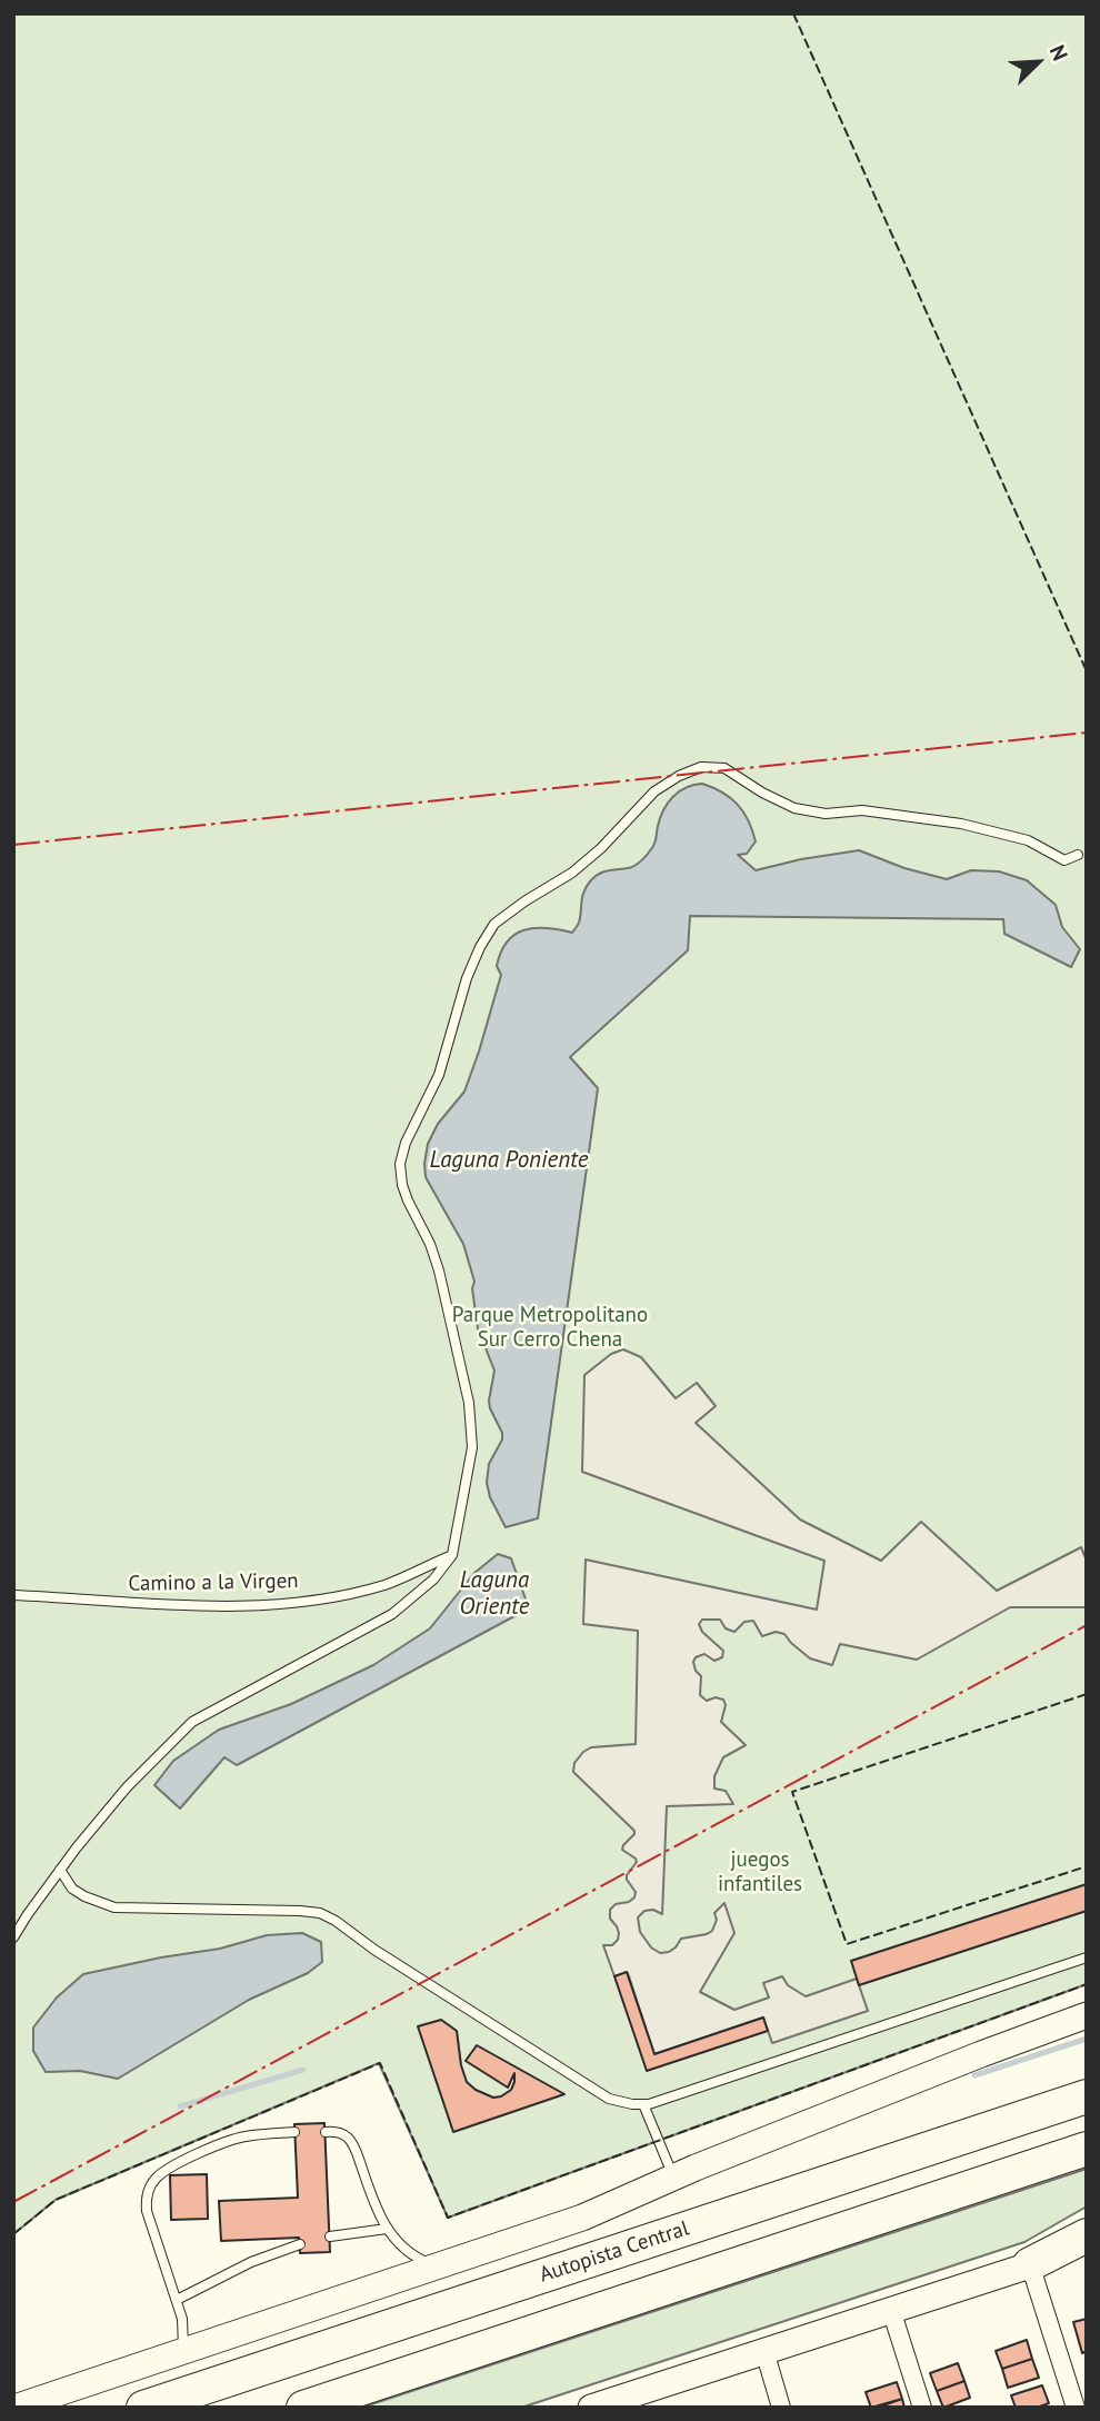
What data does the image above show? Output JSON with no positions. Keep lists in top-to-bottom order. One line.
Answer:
{"streets":{"highway":["Autopista Central"],"lane":["Camino a la Virgen"]},"water":["Laguna Poniente","Laguna Oriente"],"parks":["Parque Metropolitano Sur Cerro Chena","juegos infantiles"],"north":"top right"}
